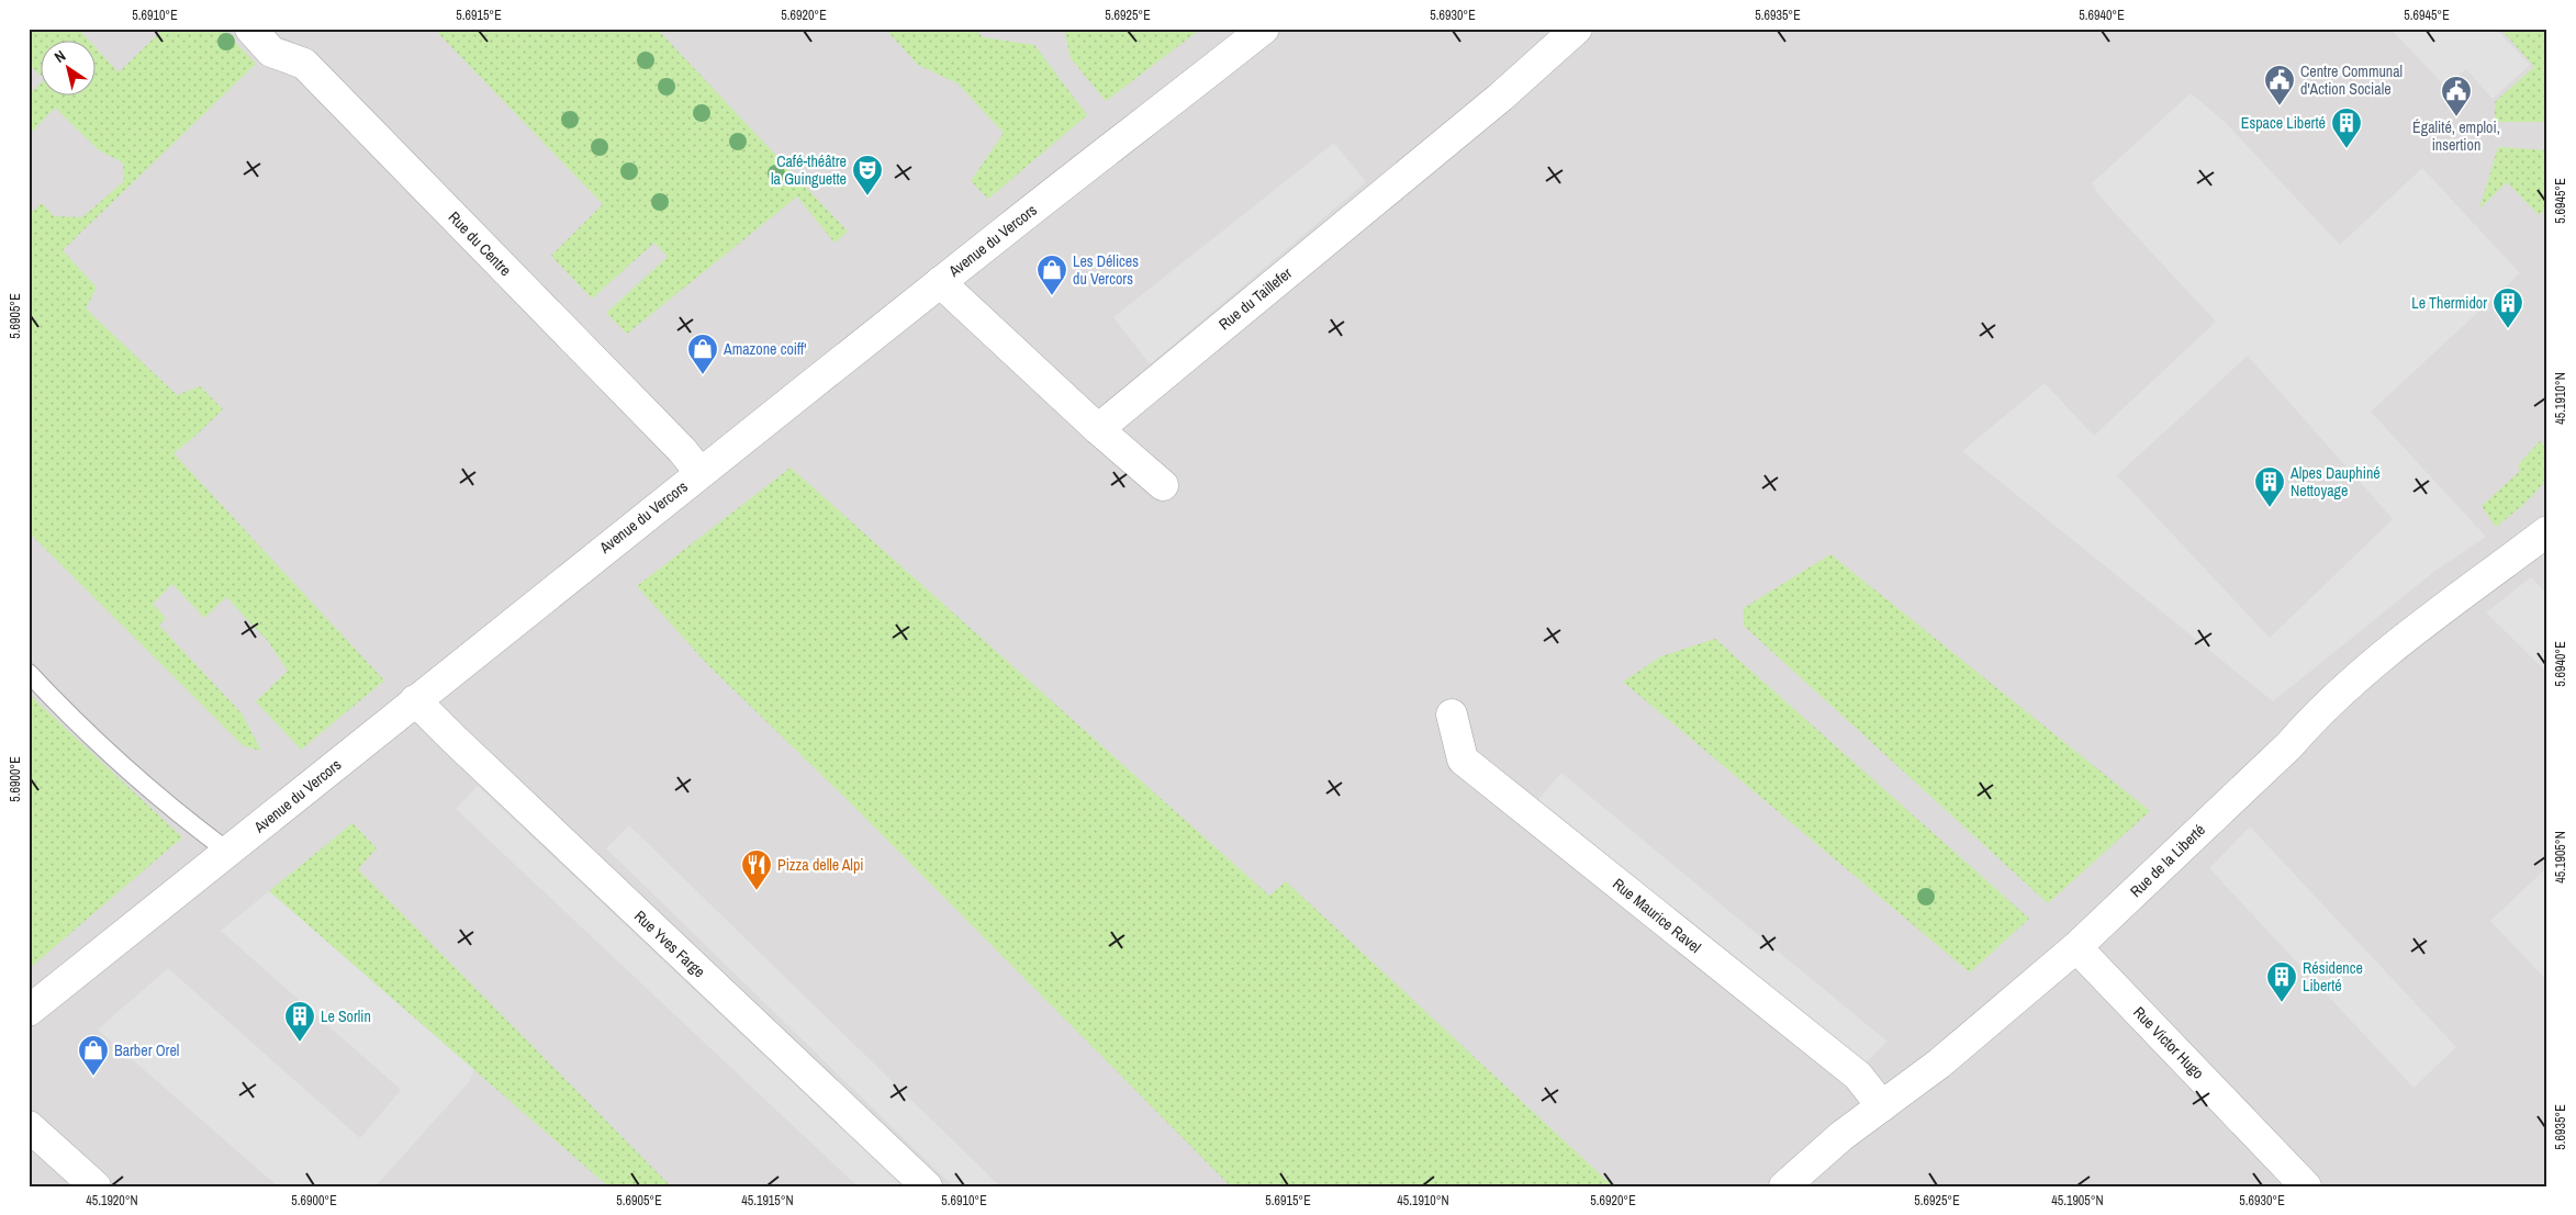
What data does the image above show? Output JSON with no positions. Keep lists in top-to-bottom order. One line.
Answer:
{"streets":{"street":["Avenue du Vercors","Rue du Centre","Rue du Taillefer","Rue de la Liberté","Rue Maurice Ravel","Rue Yves Farge","Rue Victor Hugo"]},"crossings":[["Avenue du Vercors","Rue du Centre"],["Avenue du Vercors","Rue Yves Farge"],["Rue de la Liberté","Rue Maurice Ravel"],["Rue de la Liberté","Rue Victor Hugo"]],"places":{"public building":["Centre Communal d'Action Sociale","Égalité, emploi, insertion"],"building":["Espace Liberté","Le Thermidor","Alpes Dauphiné Nettoyage","Résidence Liberté","Le Sorlin"],"theatre":["Café-théâtre la Guinguette"],"shop":["Les Délices du Vercors","Amazone coiff'","Barber Orel"],"restaurant":["Pizza delle Alpi"]},"north":"top left","coordinates":["5.6910°E","5.6915°E","5.6920°E","5.6925°E","5.6930°E","5.6935°E","5.6940°E","5.6945°E","5.6905°E","45.1910°N","5.6900°E","45.1905°N","45.1920°N","45.1915°N"]}
